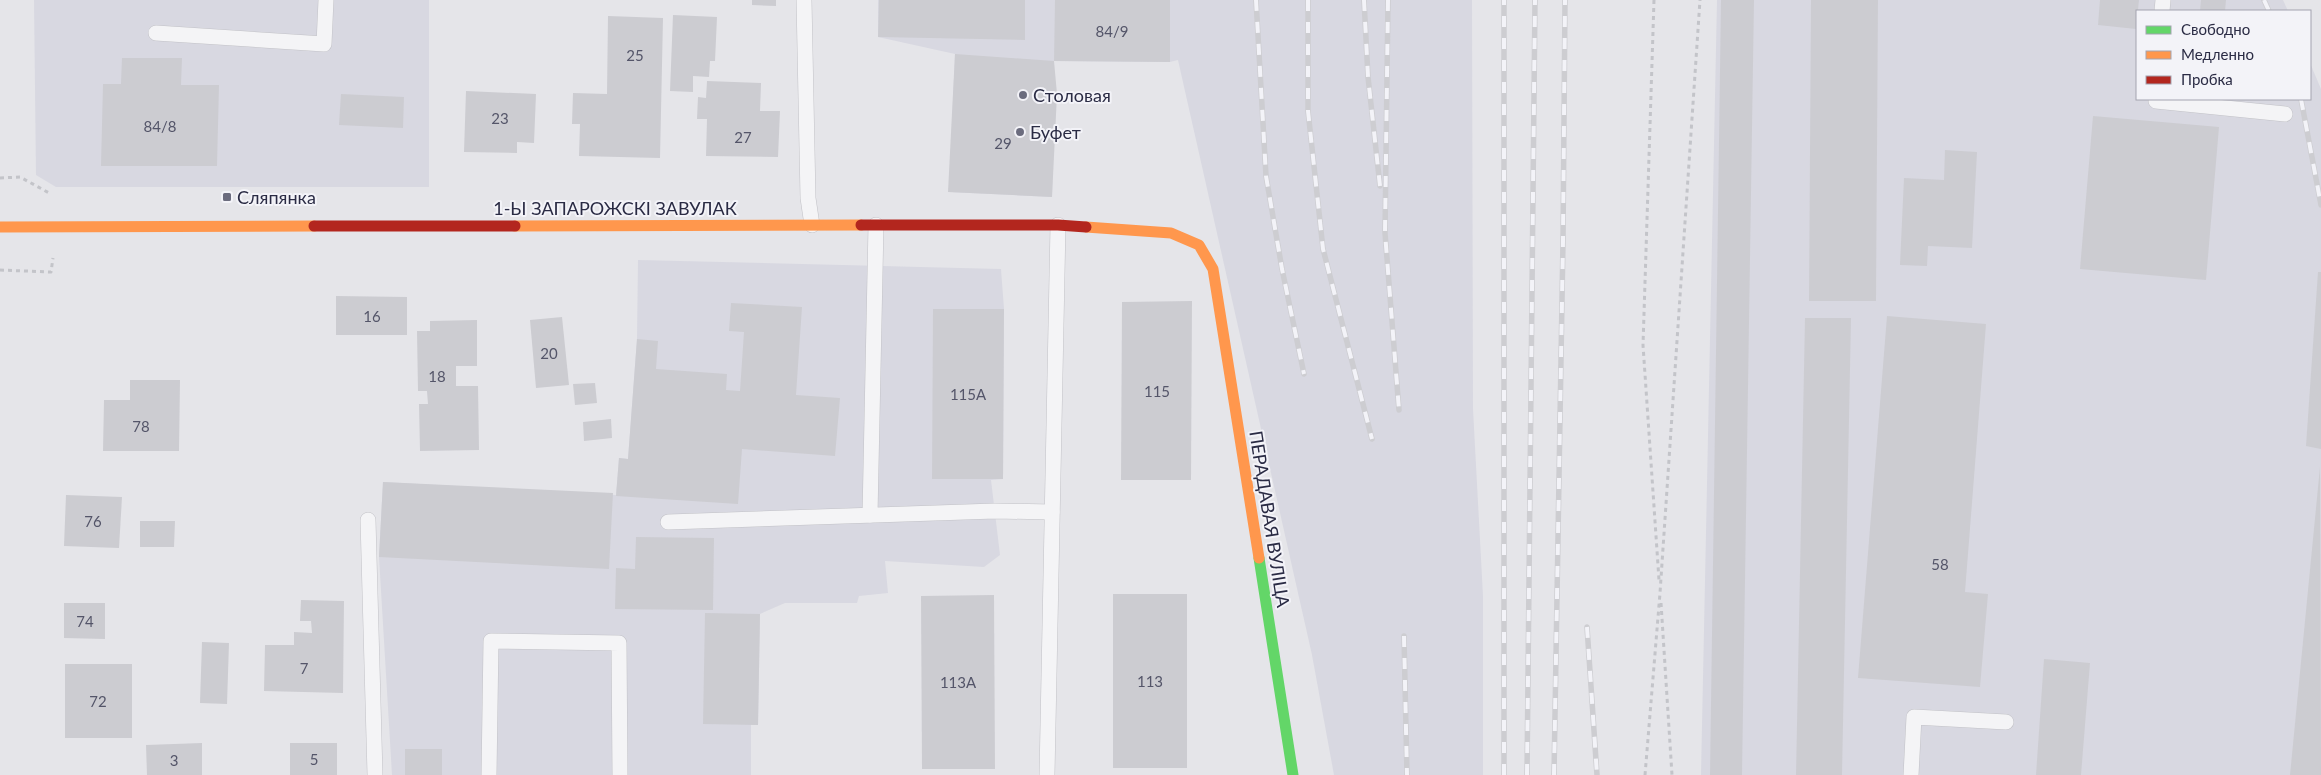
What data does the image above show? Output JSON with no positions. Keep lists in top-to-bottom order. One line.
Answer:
{"streets":{"street":["1-Ы ЗАПАРОЖСКІ ЗАВУЛАК","ПЕРАДАВАЯ ВУЛІЦА"]},"crossings":[["1-Ы ЗАПАРОЖСКІ ЗАВУЛАК","ПЕРАДАВАЯ ВУЛІЦА"]],"places":{"other":["Столовая","Буфет"],"transit":["Сляпянка"]},"house_numbers":["84/9","25","23","84/8","27","29","16","20","18","115","115А","78","76","58","74","7","113","113А","72","5","3"],"legend":["Свободно","Медленно","Пробка"]}
